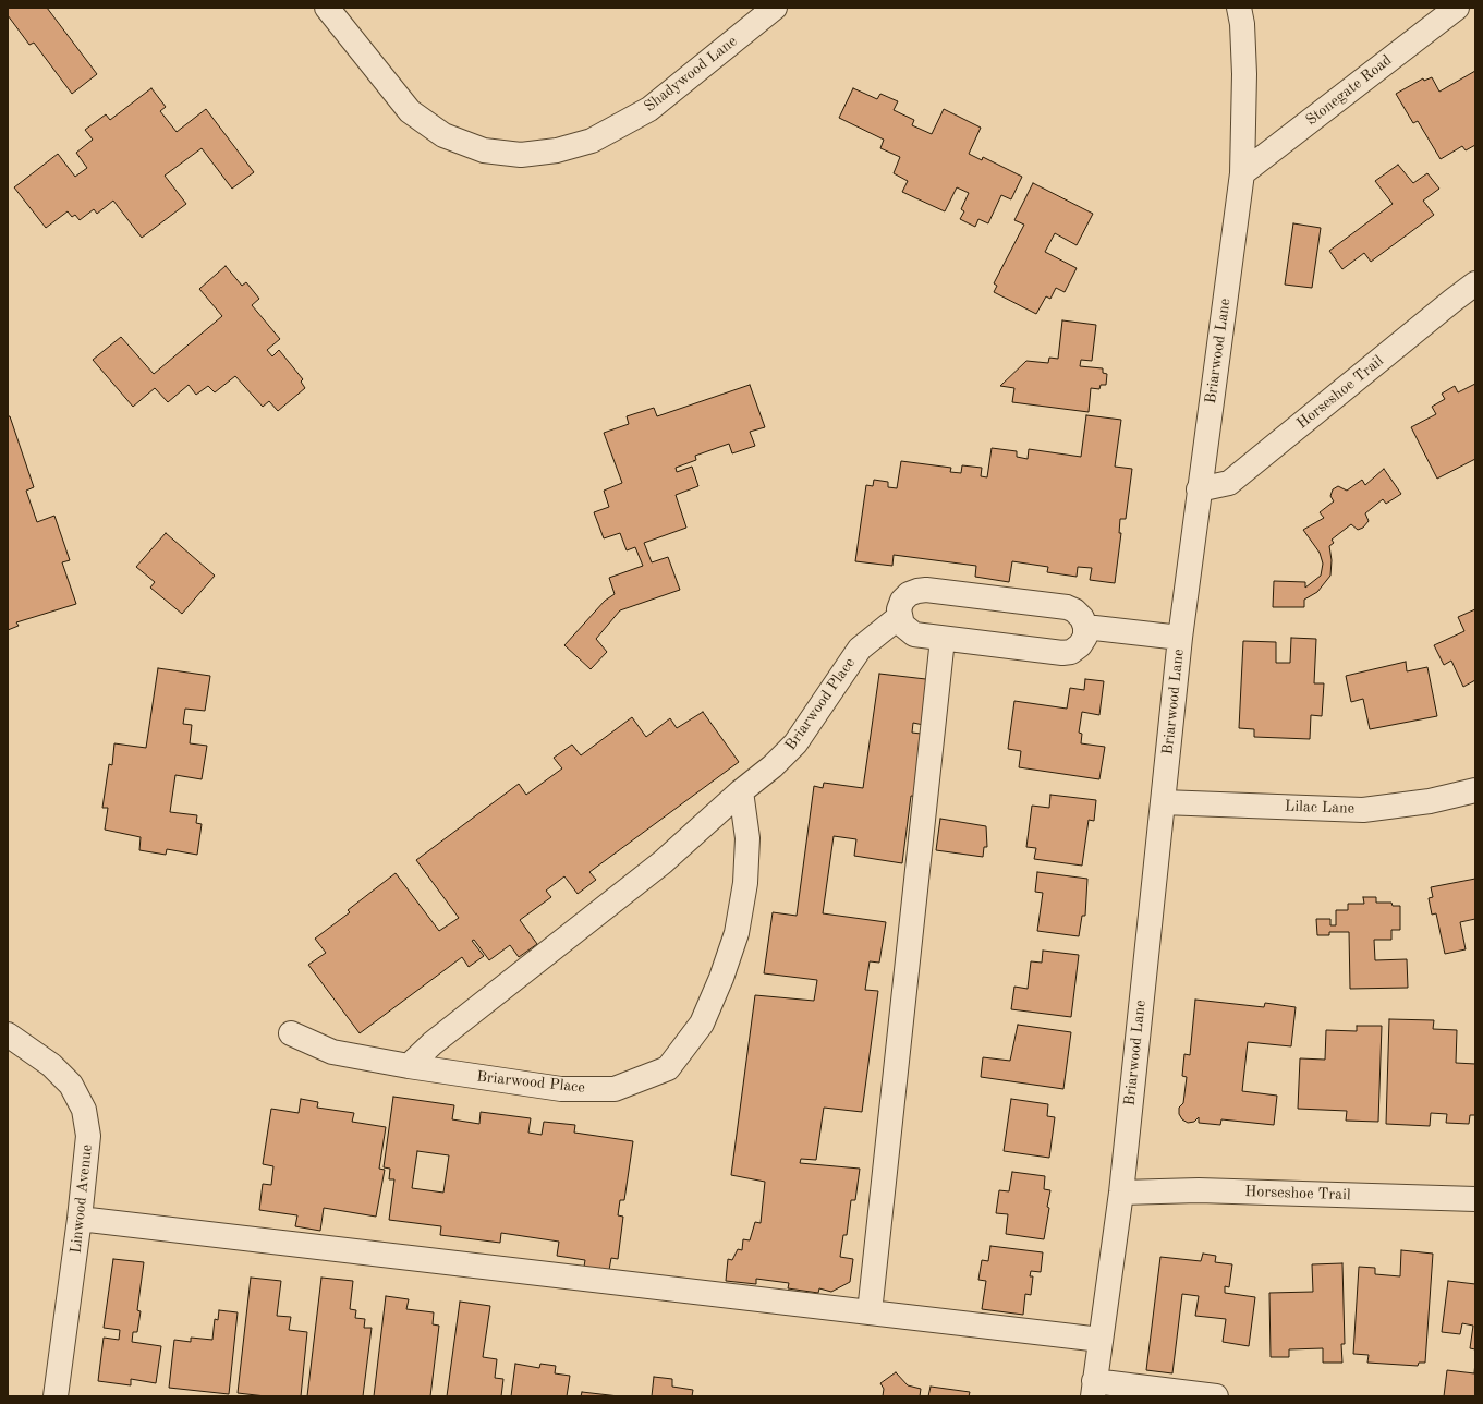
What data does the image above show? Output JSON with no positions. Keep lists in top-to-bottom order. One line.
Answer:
{"streets":{"street":["Shadywood Lane","Stonegate Road","Briarwood Lane","Horseshoe Trail","Briarwood Place","Lilac Lane","Linwood Avenue"]},"crossings":[["Stonegate Road","Briarwood Lane"],["Briarwood Lane","Horseshoe Trail"],["Briarwood Lane","Lilac Lane"]]}
